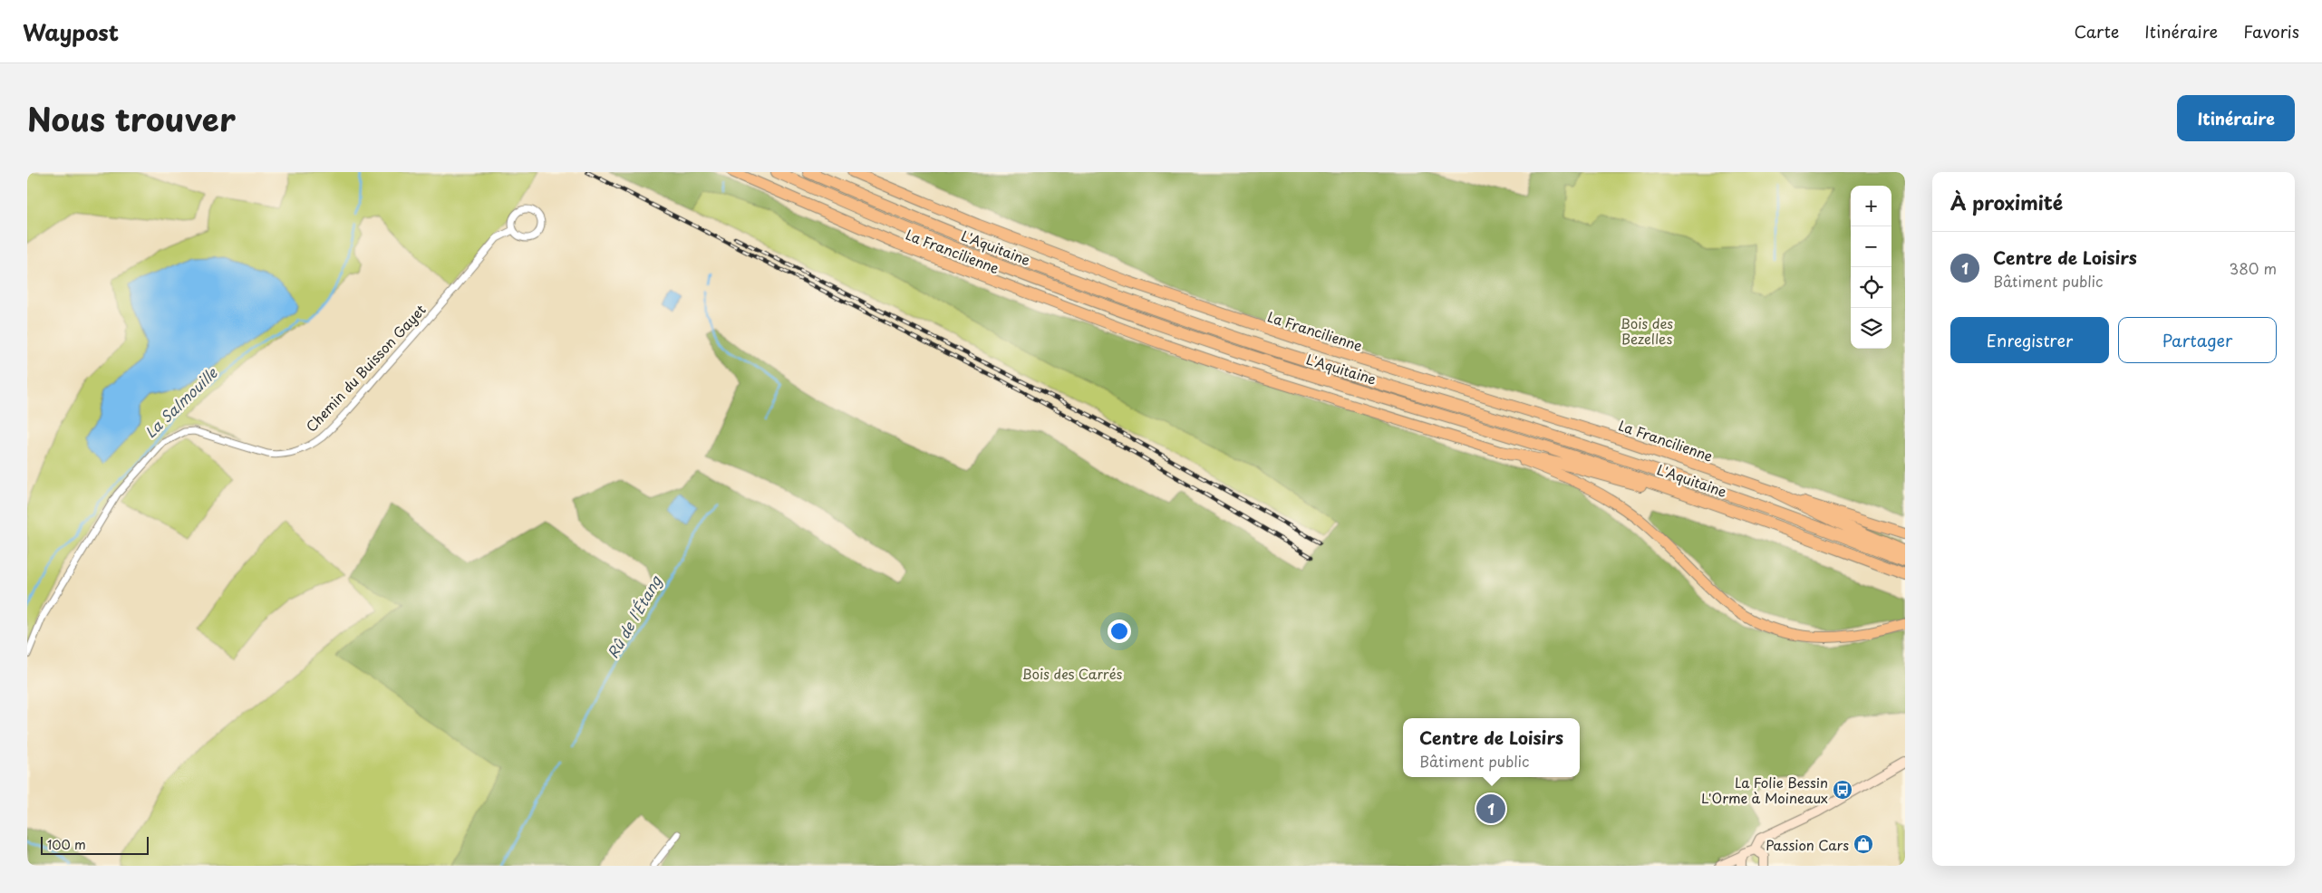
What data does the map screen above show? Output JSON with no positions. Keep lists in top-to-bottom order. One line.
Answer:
{"streets":{"highway":["L'Aquitaine","La Francilienne"],"street":["Chemin du Buisson Gayet"]},"water":["La Salmouille","Rû de l'Étang"],"parks":["Bois des Bezelles","Bois des Carrés"],"places":{"bus stop":["La Folie Bessin L'Orme à Moineaux"],"shop":["Passion Cars"]},"scale_bar":"100 m","page":{"header":"Waypost","nav":["Carte","Itinéraire","Favoris"],"title":"Nous trouver","buttons":["Itinéraire",["Enregistrer","Partager"]],"heading":"À proximité","map_buttons":["+","−"],"list":[{"mark":"1","name":"Centre de Loisirs","note":"Bâtiment public","value":"380 m"}],"popup":["Centre de Loisirs","Bâtiment public"],"pins":"1","scale":"100 m"}}
